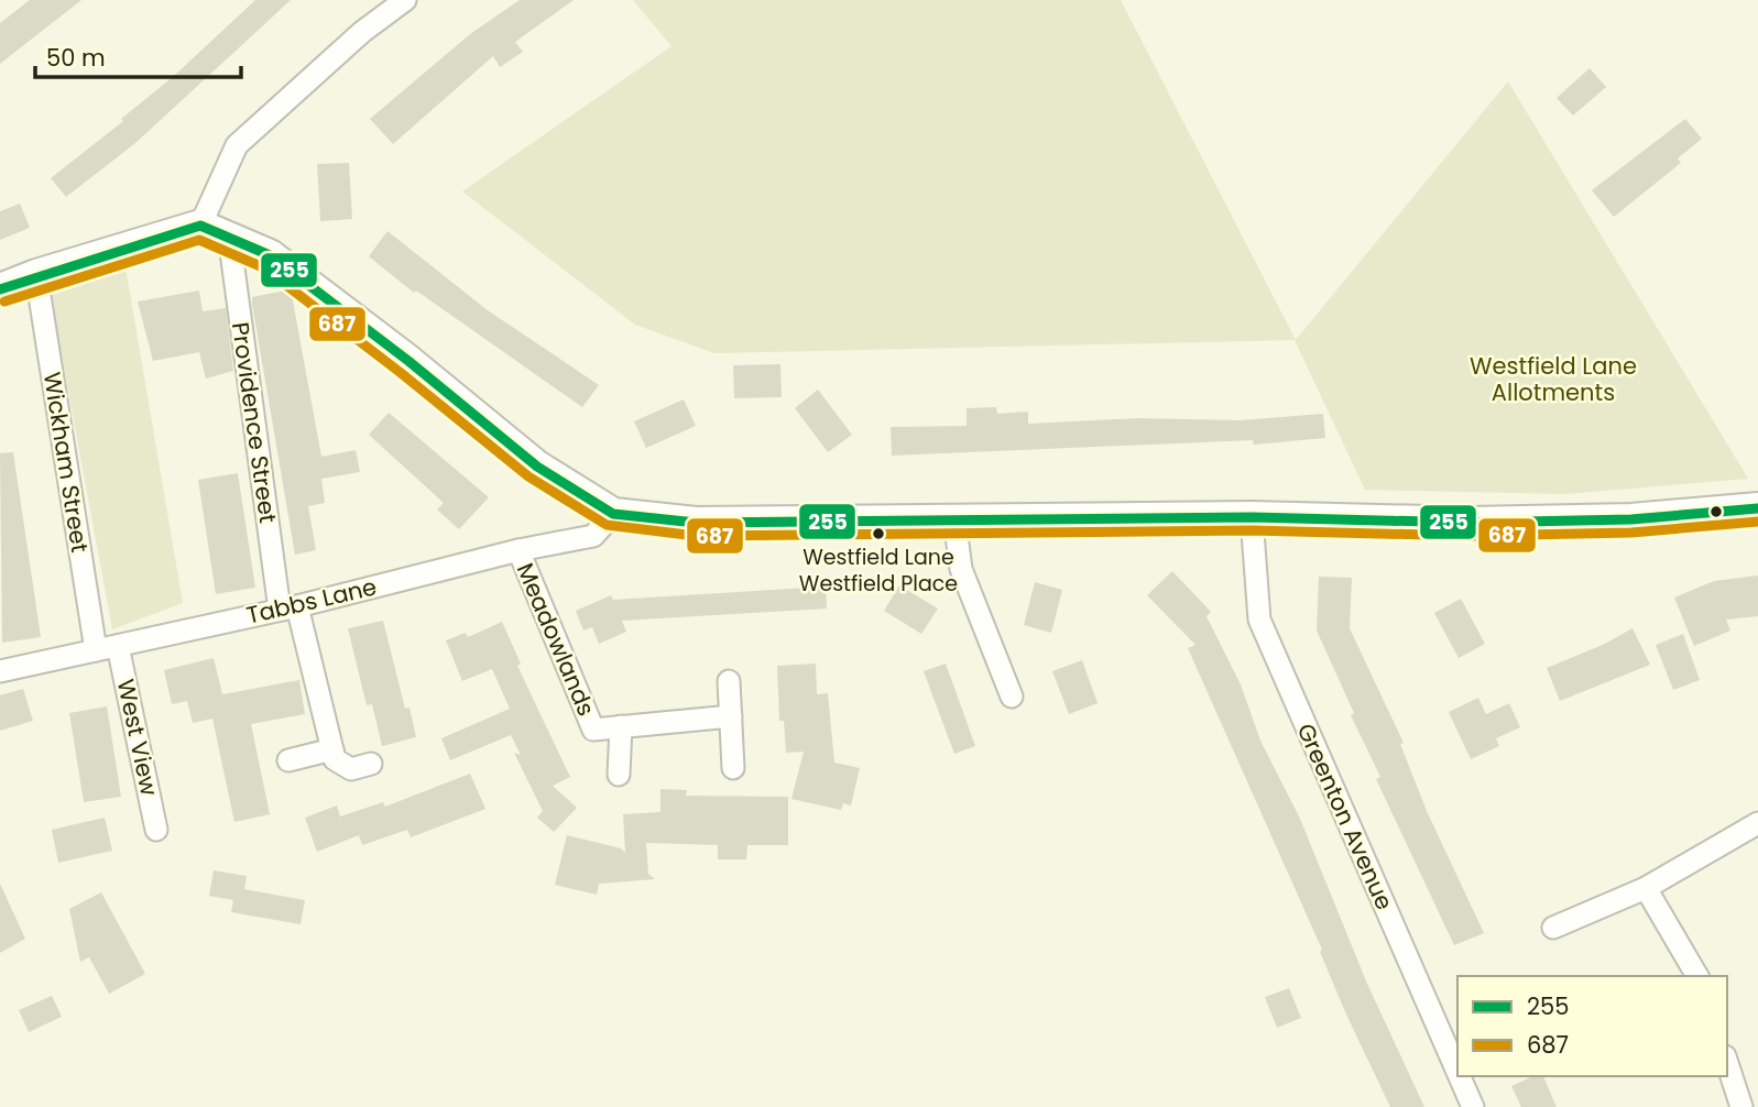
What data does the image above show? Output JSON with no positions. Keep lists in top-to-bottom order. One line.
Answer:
{"streets":{"street":["Providence Street","Wickham Street","Tabbs Lane","Meadowlands","West View","Greenton Avenue"]},"crossings":[["Providence Street","Tabbs Lane"],["Wickham Street","Tabbs Lane"],["Tabbs Lane","Meadowlands"],["Tabbs Lane","West View"]],"parks":["Westfield Lane Allotments"],"places":["Westfield Lane Westfield Place"],"lines":["transit line 255","transit line 687"],"legend":["255","687"],"scale_bar":"50 m"}
